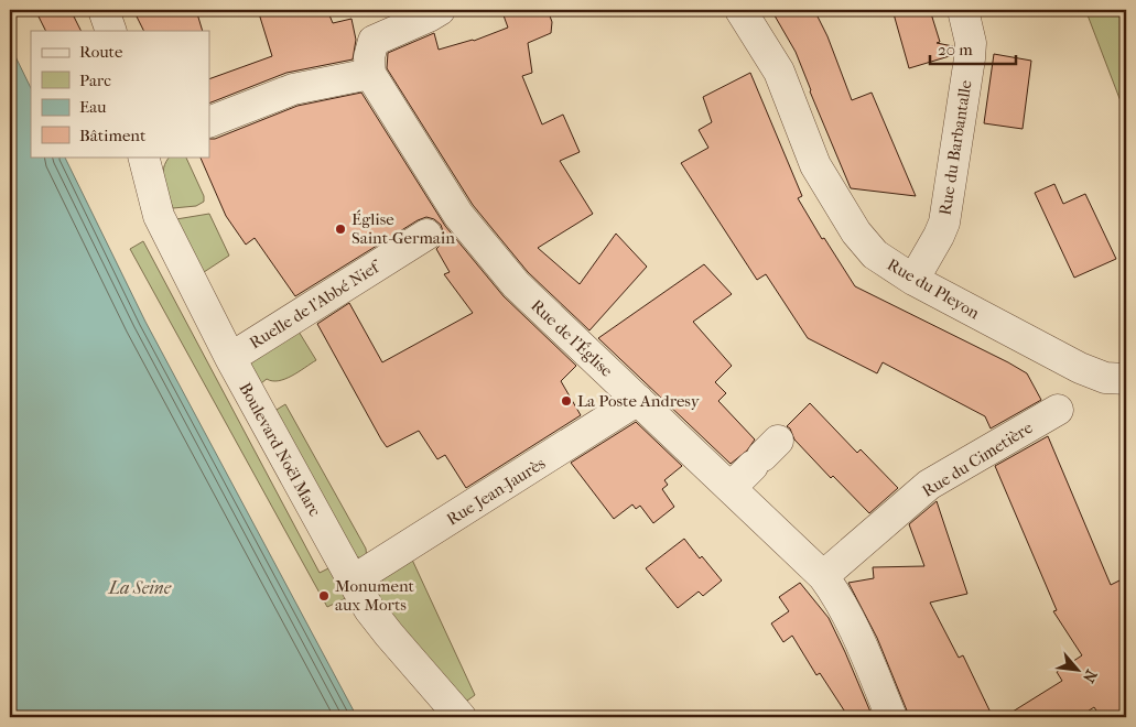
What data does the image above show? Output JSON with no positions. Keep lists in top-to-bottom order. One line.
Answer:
{"streets":{"street":["Rue du Barbantalle","Rue du Pleyon","Ruelle de l'Abbé Nief","Rue de l'Église","Boulevard Noël Marc","Rue du Cimetière","Rue Jean-Jaurès"]},"crossings":[["Rue du Barbantalle","Rue du Pleyon"],["Rue du Pleyon","Rue du Cimetière"],["Ruelle de l'Abbé Nief","Boulevard Noël Marc"],["Rue de l'Église","Rue du Cimetière"],["Rue de l'Église","Rue Jean-Jaurès"],["Boulevard Noël Marc","Rue Jean-Jaurès"]],"water":["La Seine"],"places":["Église Saint-Germain","La Poste Andresy","Monument aux Morts"],"legend":["Route","Parc","Eau","Bâtiment"],"scale_bar":"20 m","north":"bottom right"}
